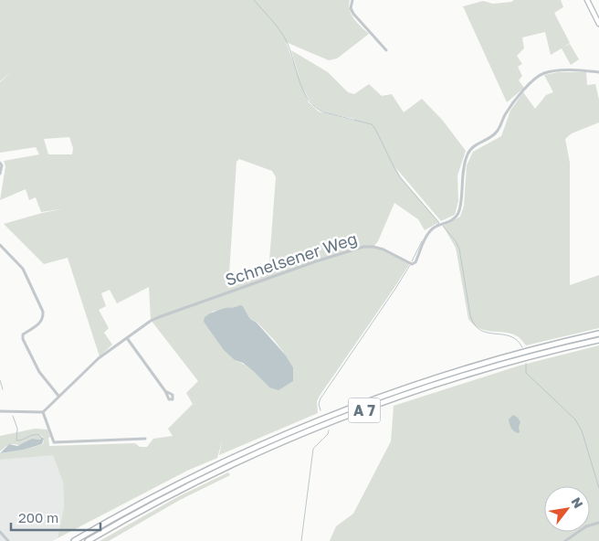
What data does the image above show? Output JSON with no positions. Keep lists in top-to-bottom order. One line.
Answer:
{"streets":{"highway":["A 7"],"street":["Schnelsener Weg"]},"scale_bar":"200 m","north":"top right"}
